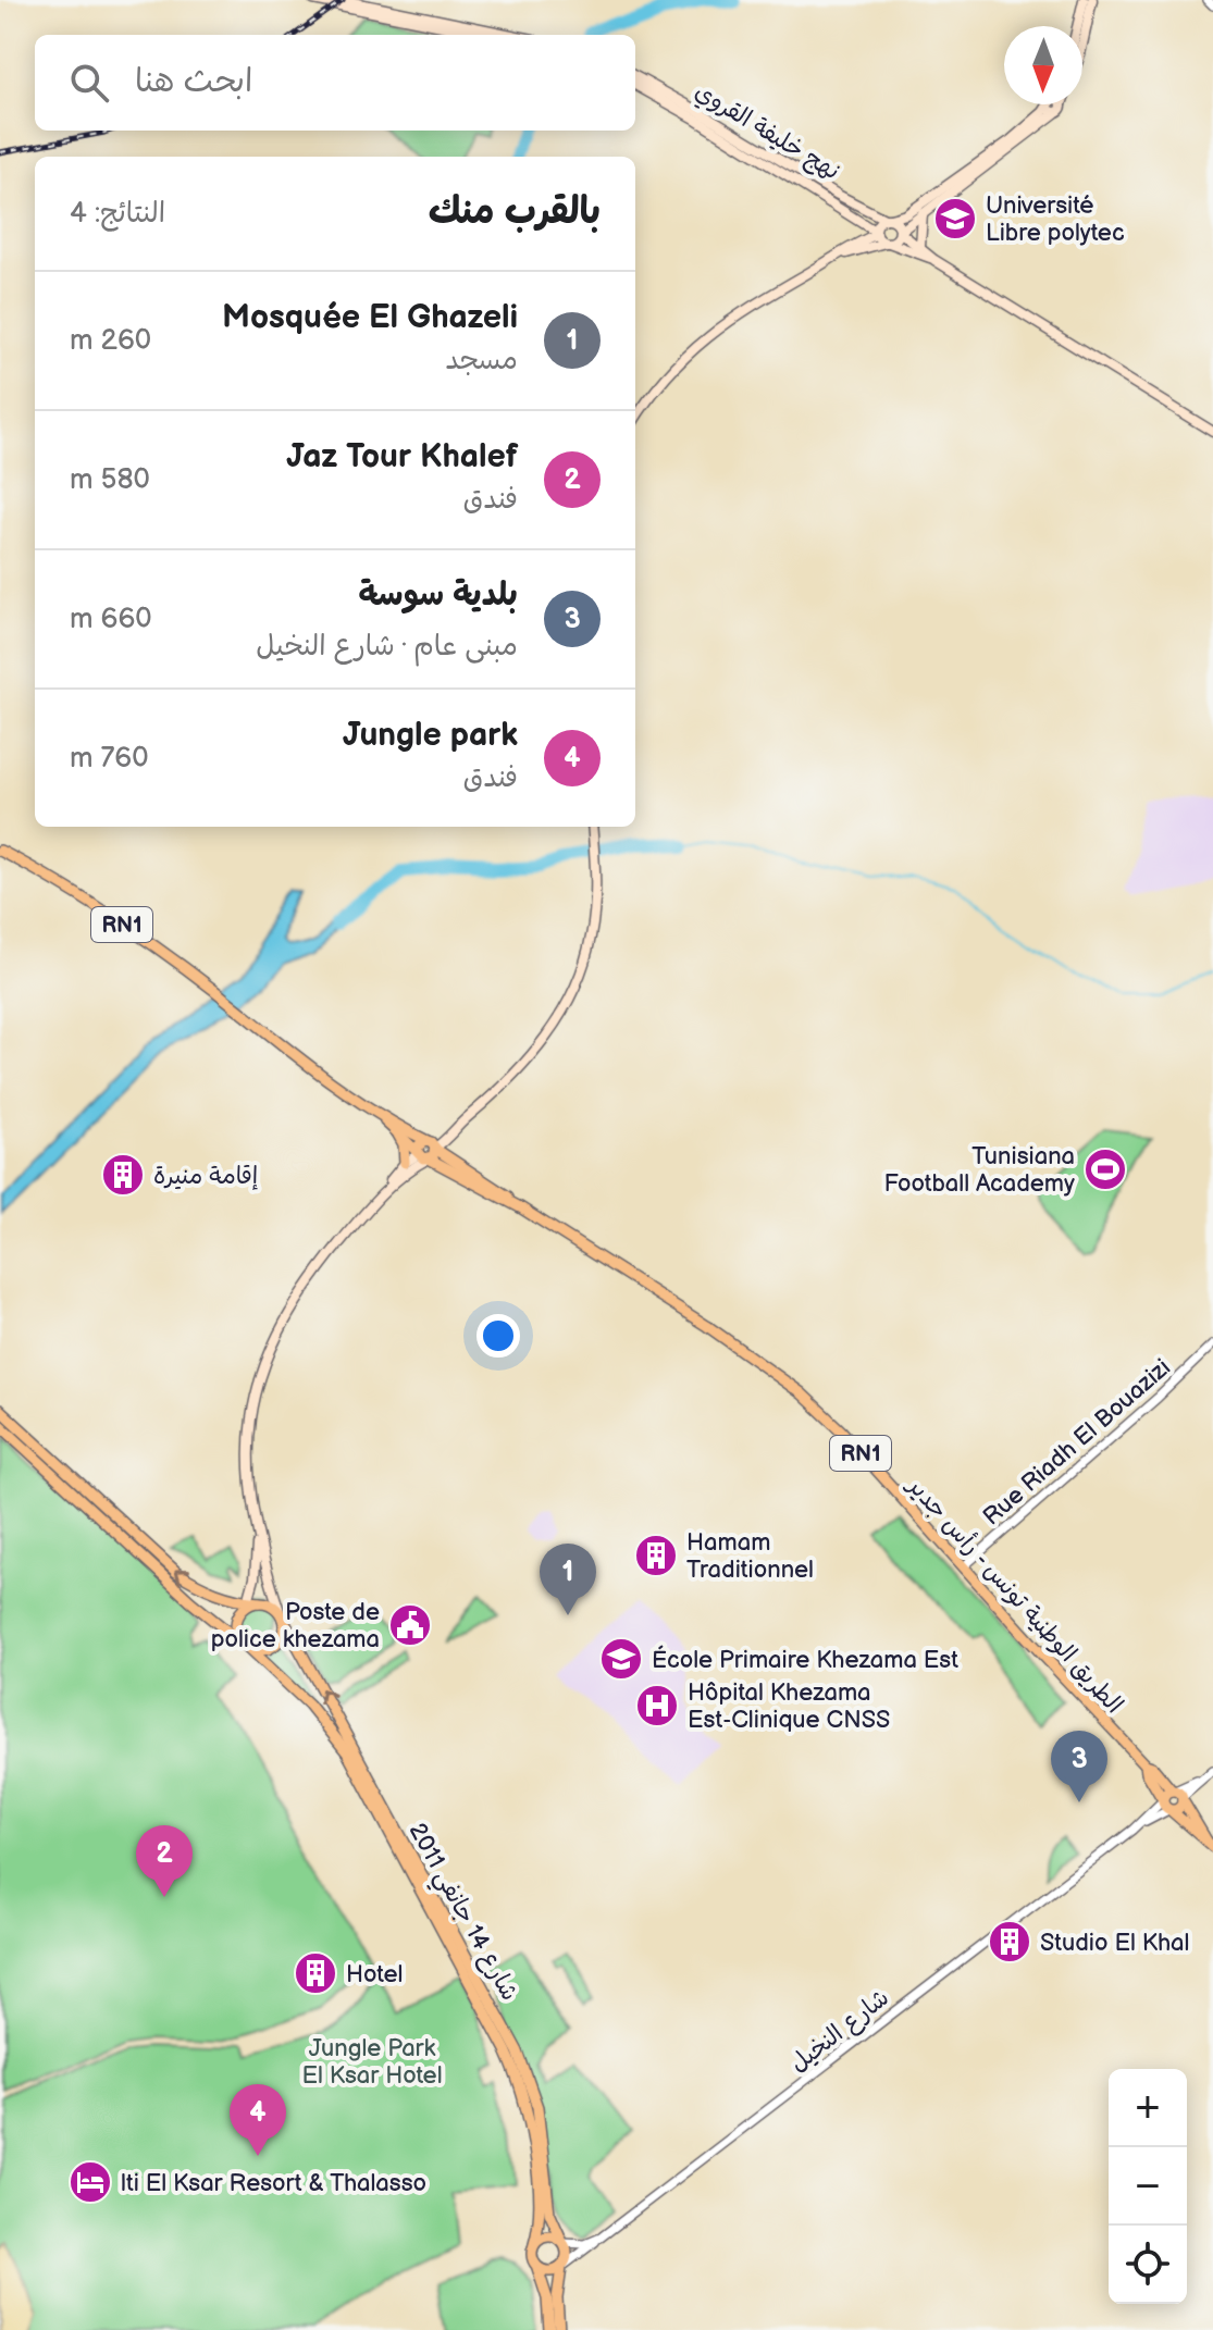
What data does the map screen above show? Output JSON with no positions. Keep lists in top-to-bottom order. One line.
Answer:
{"streets":{"main road":["نهج خليفة القروي","RN1","الطريق الوطنية تونس - رأس جدير","شارع 14 جانفي 2011"],"street":["Rue Riadh El Bouazizi","شارع النخيل"]},"crossings":[["Rue Riadh El Bouazizi","الطريق الوطنية تونس - رأس جدير"],["الطريق الوطنية تونس - رأس جدير","شارع النخيل"],["شارع 14 جانفي 2011","شارع النخيل"]],"parks":["Jungle Park El Ksar Hotel"],"places":{"school or university":["Université Libre polytec","École Primaire Khezama Est"],"sports":["Tunisiana Football Academy"],"building":["إقامة منيرة","Hamam Traditionnel","Studio El Khal","Hotel"],"public building":["Poste de police khezama"],"hospital":["Hôpital Khezama Est-Clinique CNSS"],"hotel":["lti El Ksar Resort & Thalasso"]},"north":"bottom","page":{"search":"ابحث هنا","heading":["بالقرب منك","النتائج: 4"],"list":[{"mark":"1","name":"Mosquée El Ghazeli","note":"مسجد","value":"260 m"},{"mark":"2","name":"Jaz Tour Khalef","note":"فندق","value":"580 m"},{"mark":"3","name":"بلدية سوسة","note":"مبنى عام · شارع النخيل","value":"660 m"},{"mark":"4","name":"Jungle park","note":"فندق","value":"760 m"}],"pins":["1","3","2","4"],"map_buttons":["+","−"]}}
